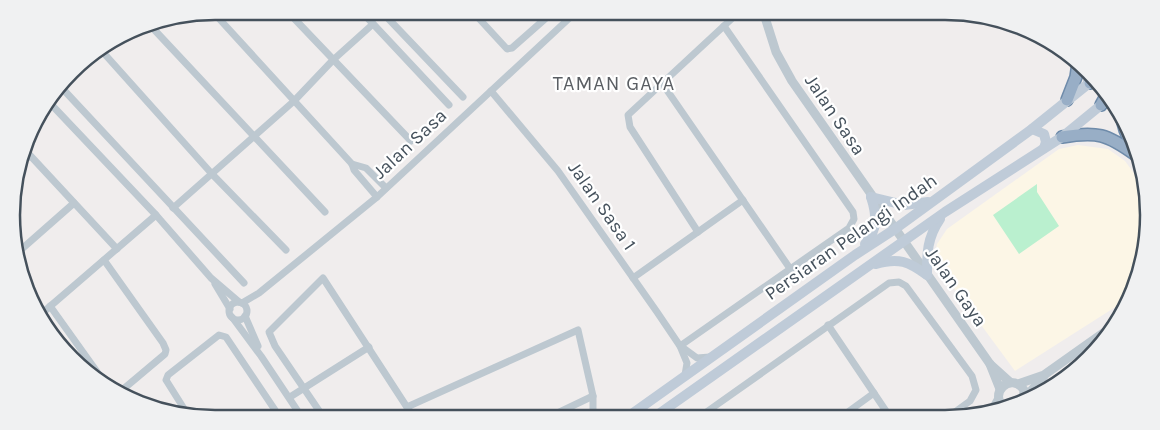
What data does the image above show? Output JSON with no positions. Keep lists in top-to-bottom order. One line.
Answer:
{"streets":{"main road":["Persiaran Pelangi Indah"],"street":["Jalan Sasa","Jalan Sasa 1","Jalan Gaya"]},"crossings":[["Jalan Sasa","Jalan Sasa 1"],["Jalan Sasa","Persiaran Pelangi Indah"],["Jalan Sasa","Jalan Gaya"],["Jalan Sasa 1","Persiaran Pelangi Indah"],["Persiaran Pelangi Indah","Jalan Gaya"]],"districts":["TAMAN GAYA"]}
